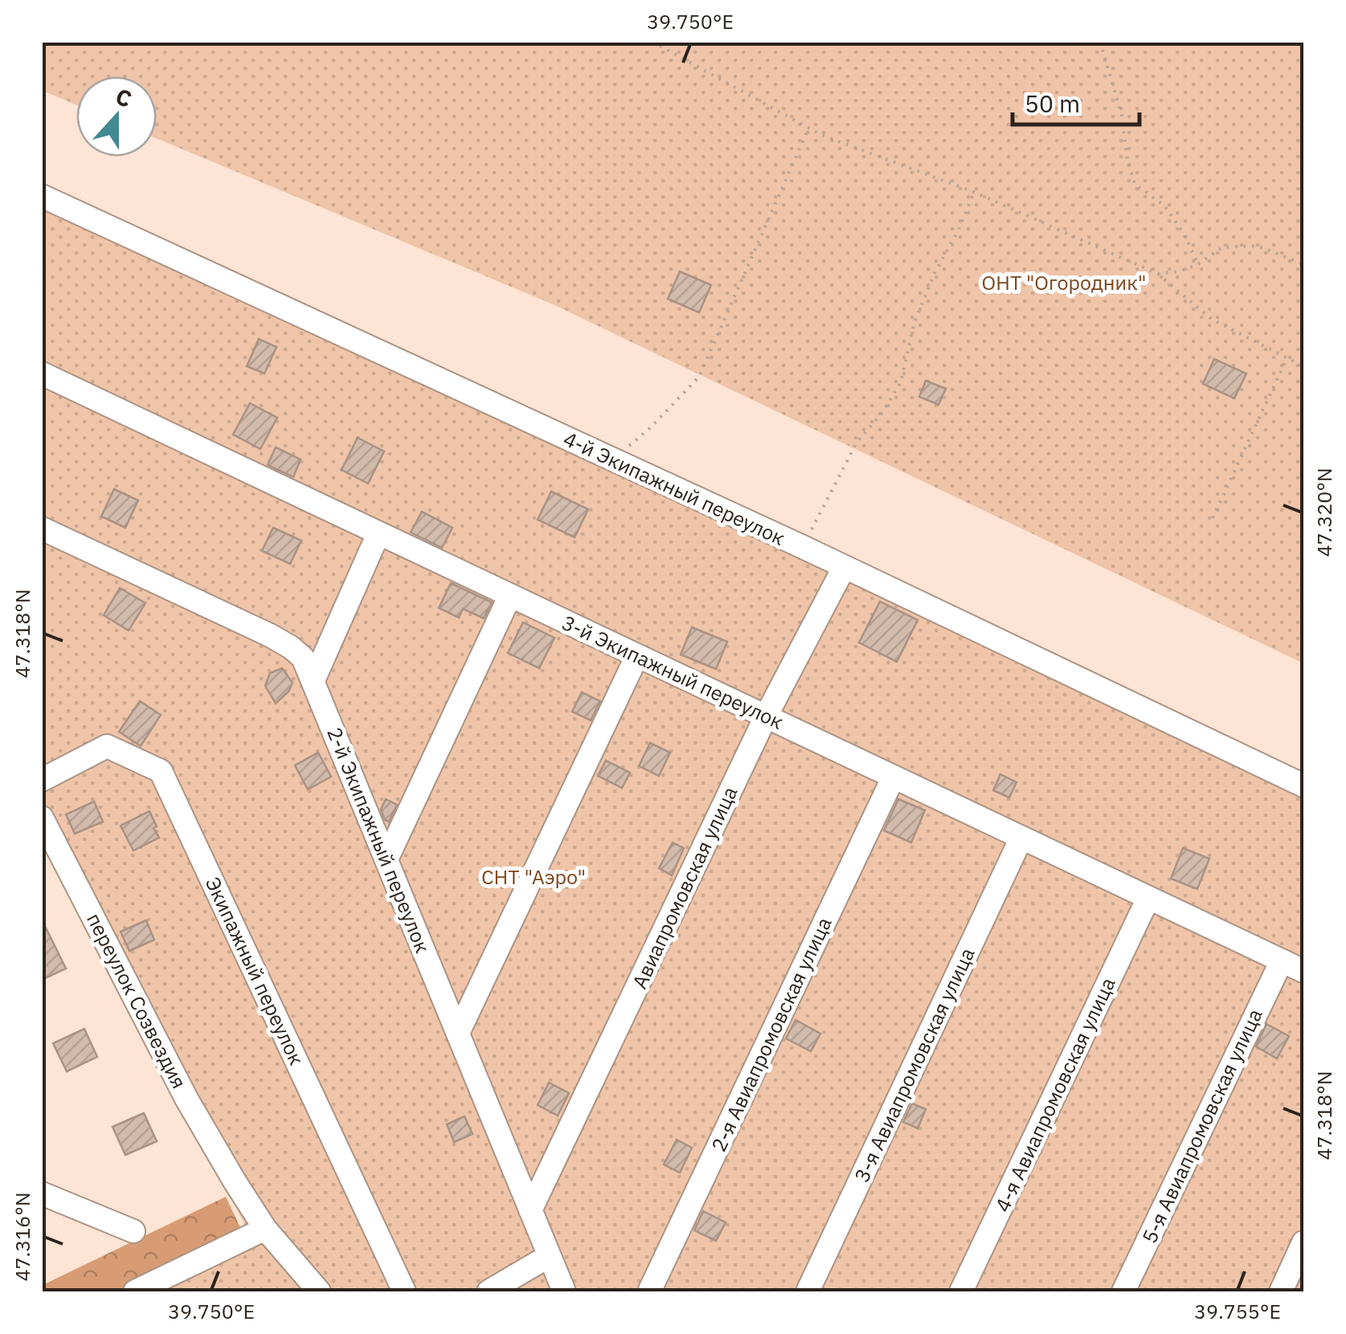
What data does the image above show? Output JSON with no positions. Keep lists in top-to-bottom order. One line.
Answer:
{"streets":{"street":["4-й Экипажный переулок","3-й Экипажный переулок","2-й Экипажный переулок","Авиапромовская улица","Экипажный переулок","переулок Созвездия","2-я Авиапромовская улица","3-я Авиапромовская улица","4-я Авиапромовская улица","5-я Авиапромовская улица"]},"crossings":[["4-й Экипажный переулок","Авиапромовская улица"],["3-й Экипажный переулок","Авиапромовская улица"],["3-й Экипажный переулок","2-я Авиапромовская улица"],["3-й Экипажный переулок","3-я Авиапромовская улица"],["3-й Экипажный переулок","4-я Авиапромовская улица"],["3-й Экипажный переулок","5-я Авиапромовская улица"],["2-й Экипажный переулок","Авиапромовская улица"]],"parks":["ОНТ \"Огородник\"","СНТ \"Аэро\""],"scale_bar":"50 m","north":"top","coordinates":["39.750°E","47.320°N","47.318°N","47.316°N","39.755°E"]}
